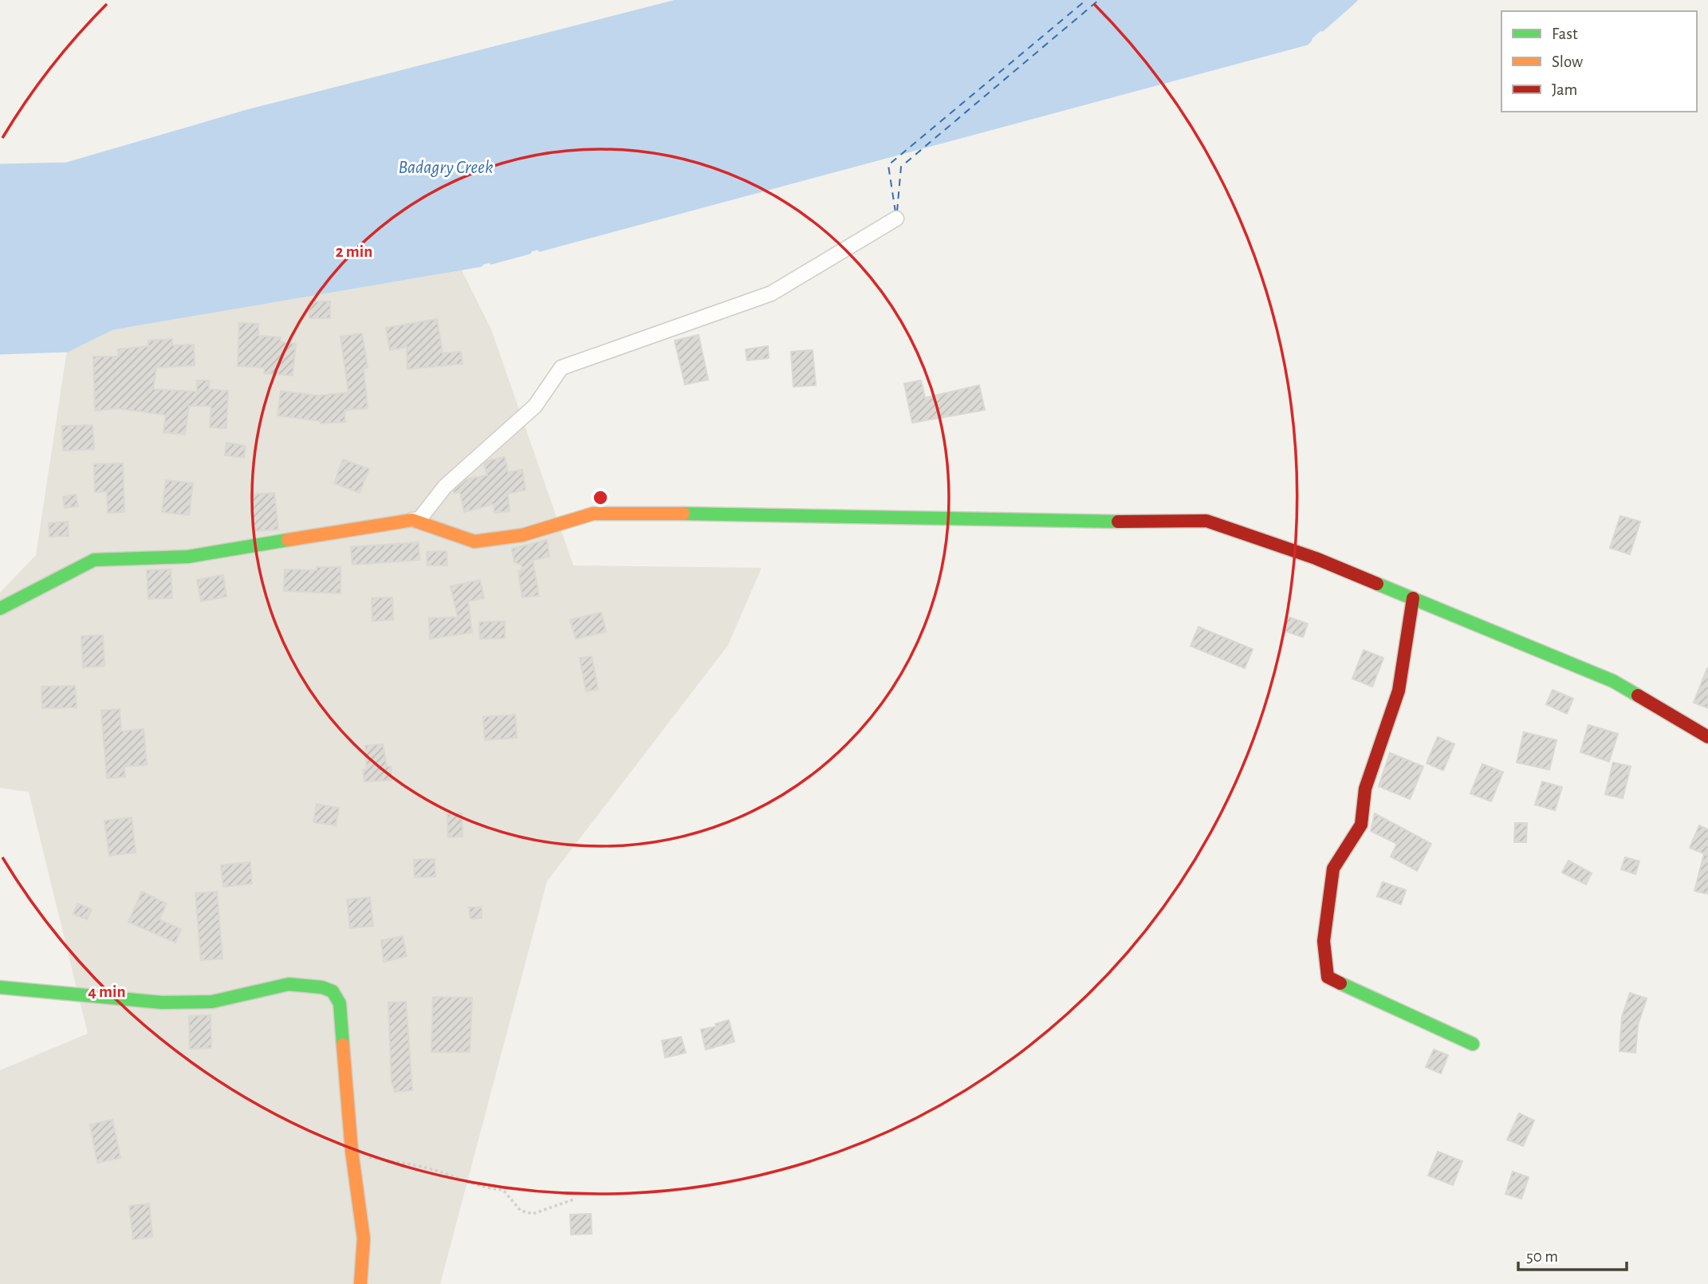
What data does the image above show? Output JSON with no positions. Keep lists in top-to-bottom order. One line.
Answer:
{"water":["Badagry Creek"],"legend":["Fast","Slow","Jam"],"scale_bar":"50 m","rings":["2 min","4 min"]}
